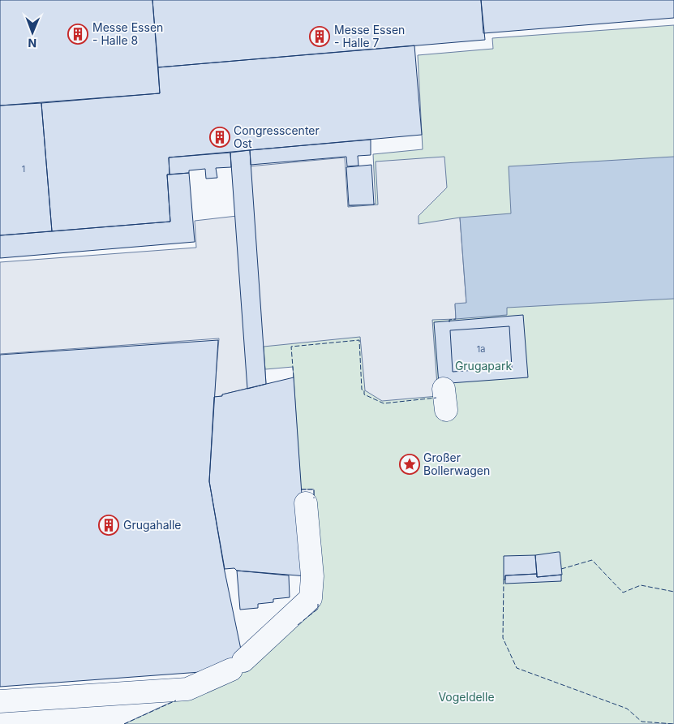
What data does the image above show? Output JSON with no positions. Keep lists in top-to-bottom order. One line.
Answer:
{"parks":["Grugapark","Vogeldelle"],"places":{"building":["Messe Essen - Halle 8","Messe Essen - Halle 7","Congresscenter Ost","Grugahalle"],"place":["Großer Bollerwagen"]},"house_numbers":["1","1a"],"north":"bottom"}
